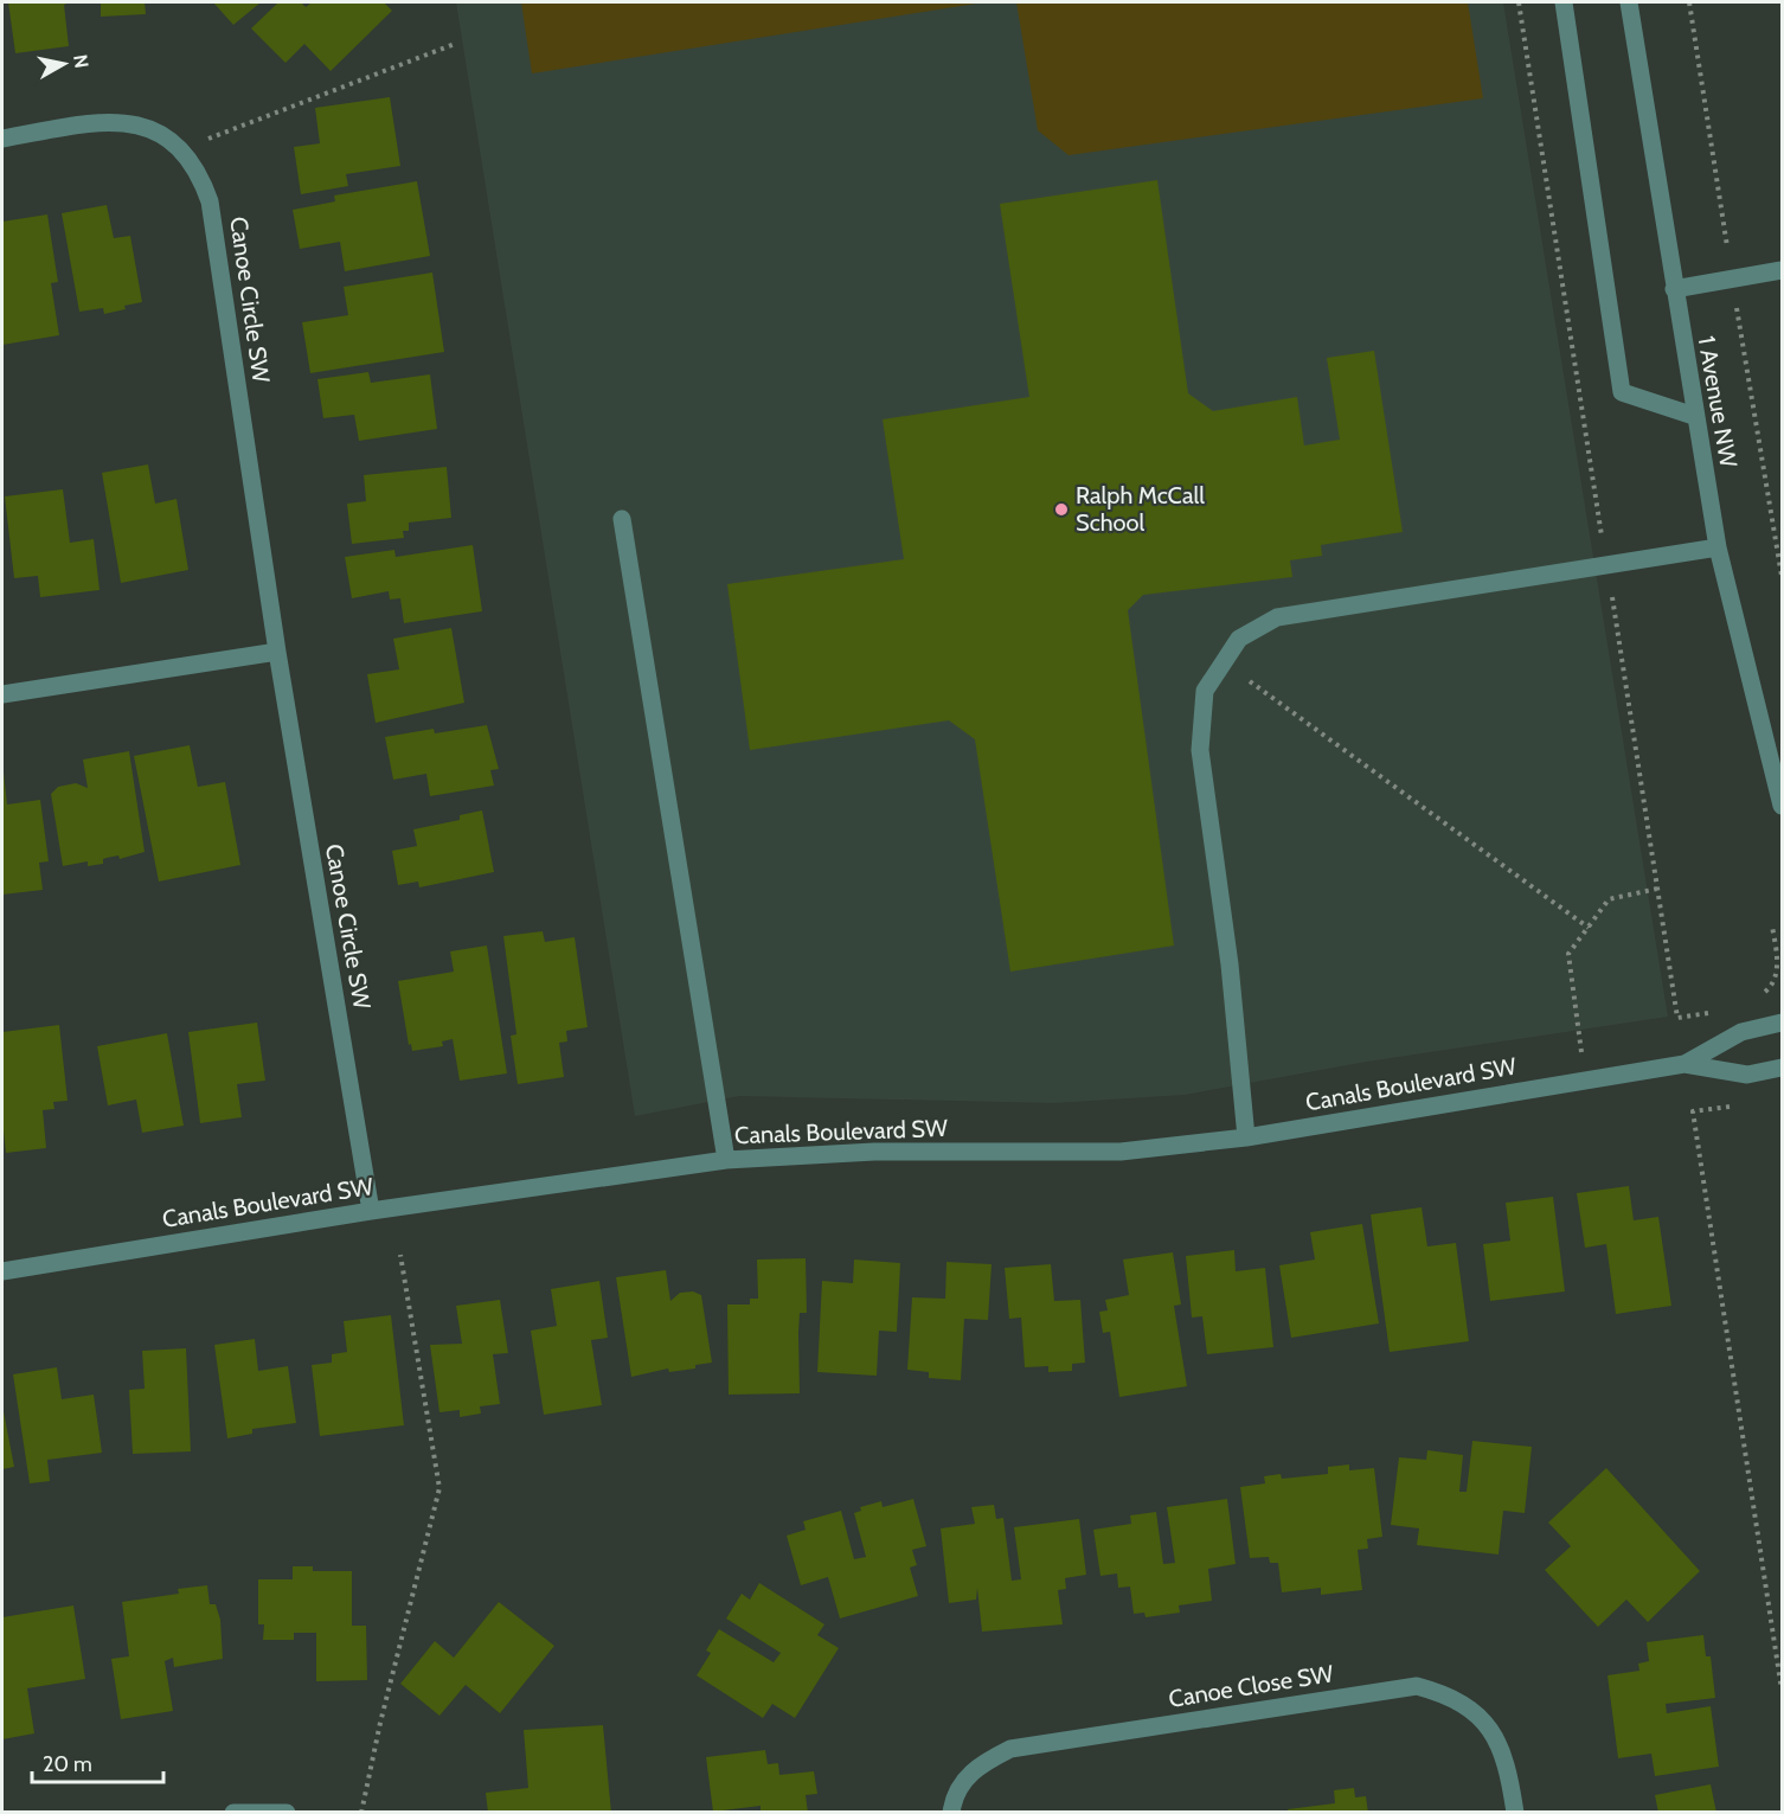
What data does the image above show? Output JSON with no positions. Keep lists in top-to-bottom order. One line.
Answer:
{"streets":{"street":["Canoe Circle SW","1 Avenue NW","Canals Boulevard SW","Canoe Close SW"]},"crossings":[["Canoe Circle SW","Canals Boulevard SW"]],"places":["Ralph McCall School"],"scale_bar":"20 m","north":"right"}
